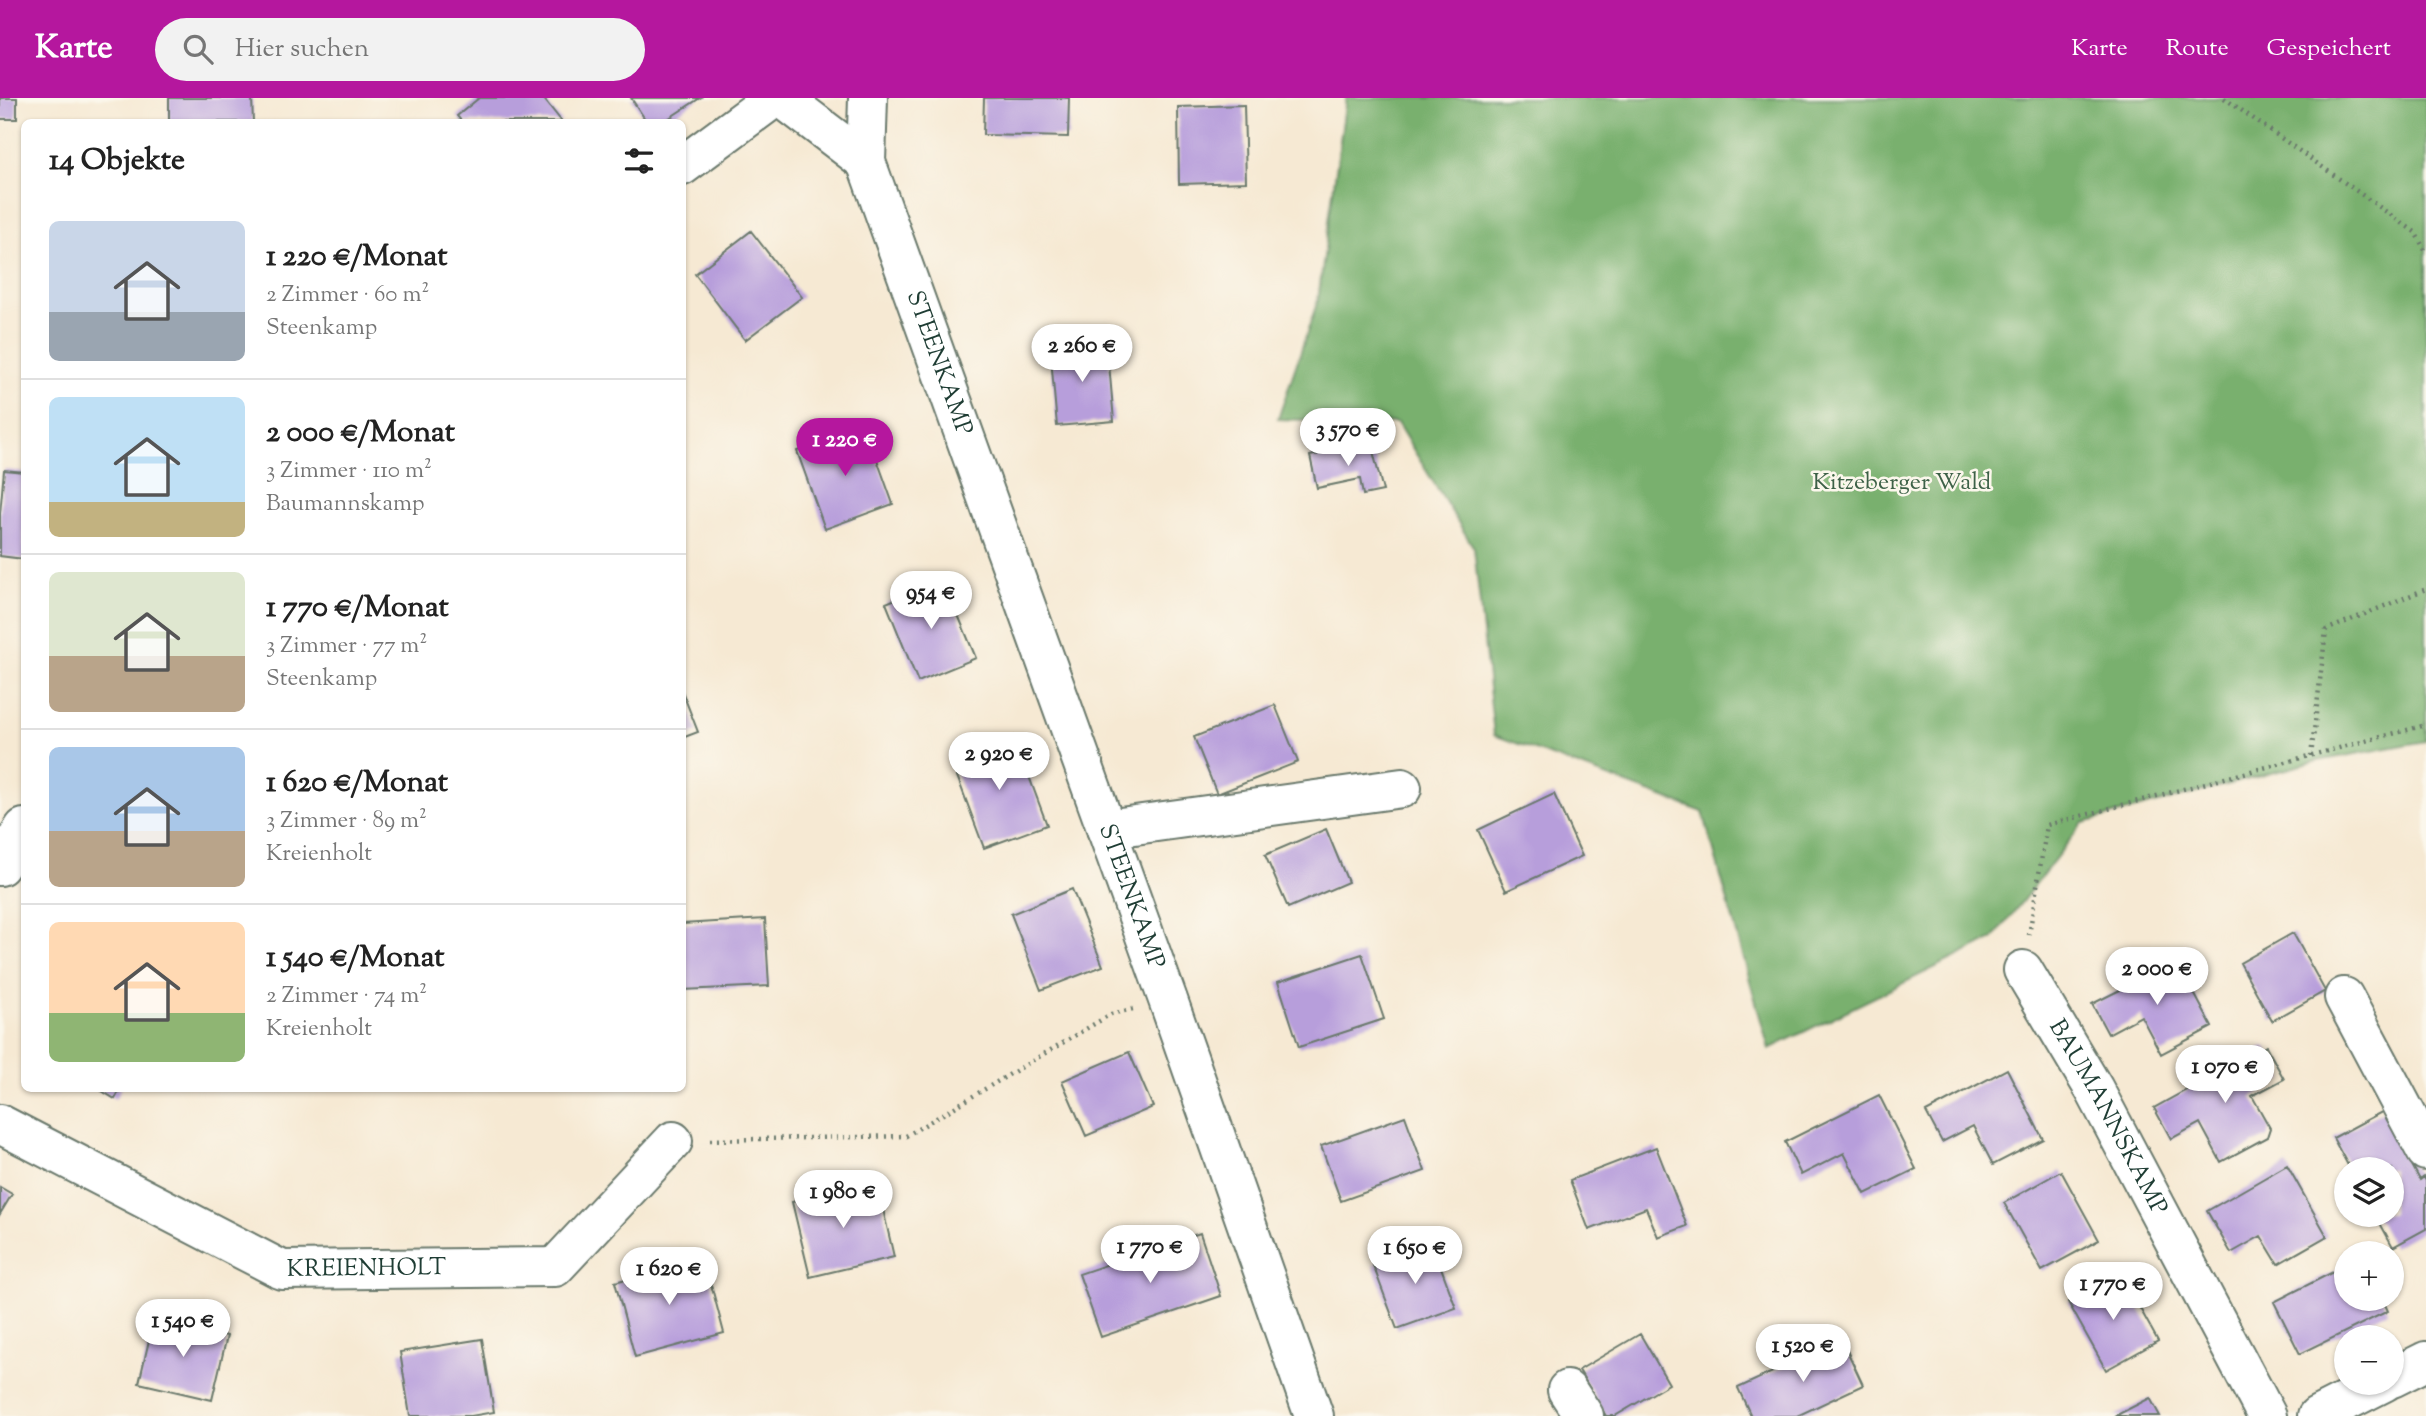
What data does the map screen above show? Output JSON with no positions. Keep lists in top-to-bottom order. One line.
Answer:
{"streets":{"street":["STEENKAMP","BAUMANNSKAMP","KREIENHOLT"]},"parks":["Kitzeberger Wald"],"page":{"header":"Karte","search":"Hier suchen","nav":["Karte","Route","Gespeichert"],"heading":"14 Objekte","list":[{"name":"1 220 €/Monat","note":"2 Zimmer · 60 m² · Steenkamp"},{"name":"2 000 €/Monat","note":"3 Zimmer · 110 m² · Baumannskamp"},{"name":"1 770 €/Monat","note":"3 Zimmer · 77 m² · Steenkamp"},{"name":"1 620 €/Monat","note":"3 Zimmer · 89 m² · Kreienholt"},{"name":"1 540 €/Monat","note":"2 Zimmer · 74 m² · Kreienholt"}],"price":["2 260 €","3 570 €","1 220 €","954 €","2 920 €","2 000 €","1 070 €","1 980 €","1 770 €","1 650 €","1 620 €","1 770 €","1 540 €","1 520 €"],"map_buttons":["+","−"]}}
